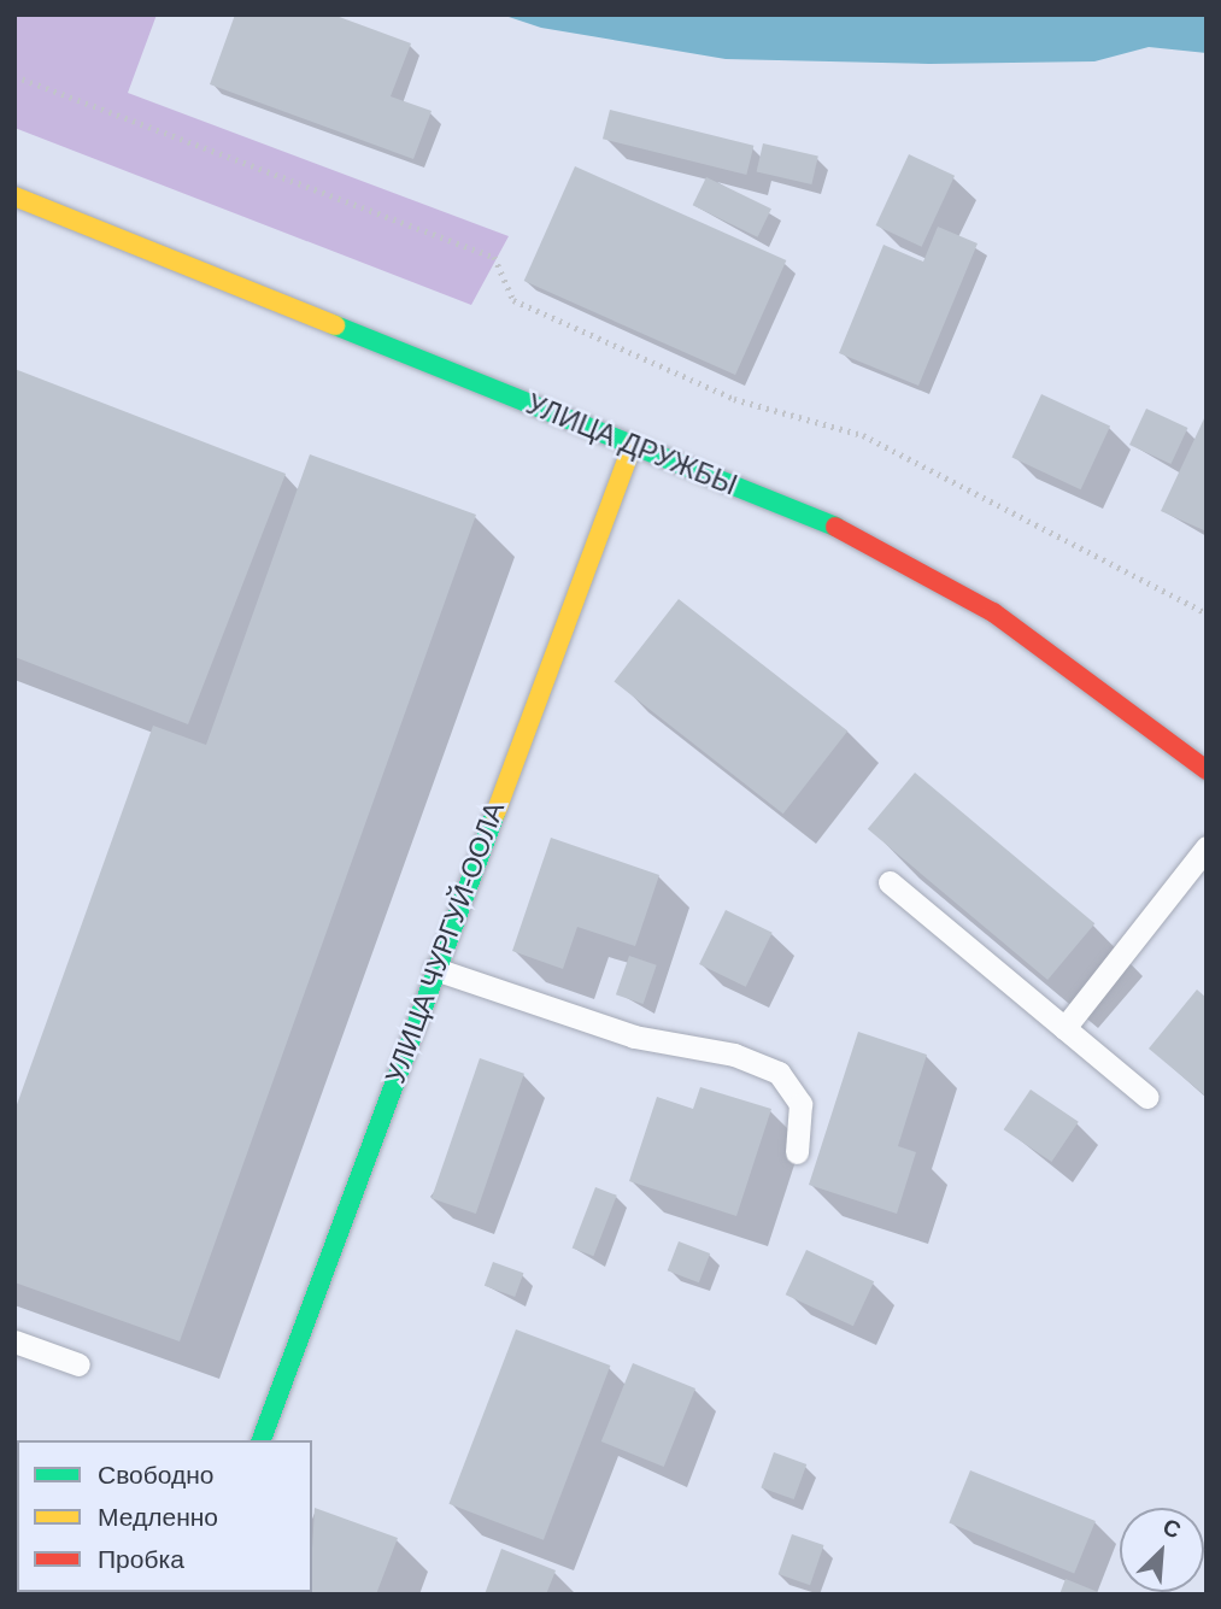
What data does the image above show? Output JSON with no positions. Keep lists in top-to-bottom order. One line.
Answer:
{"streets":{"main road":["УЛИЦА ДРУЖБЫ","УЛИЦА ЧУРГУЙ-ООЛА"]},"crossings":[["УЛИЦА ДРУЖБЫ","УЛИЦА ЧУРГУЙ-ООЛА"]],"legend":["Свободно","Медленно","Пробка"],"north":"top right"}
